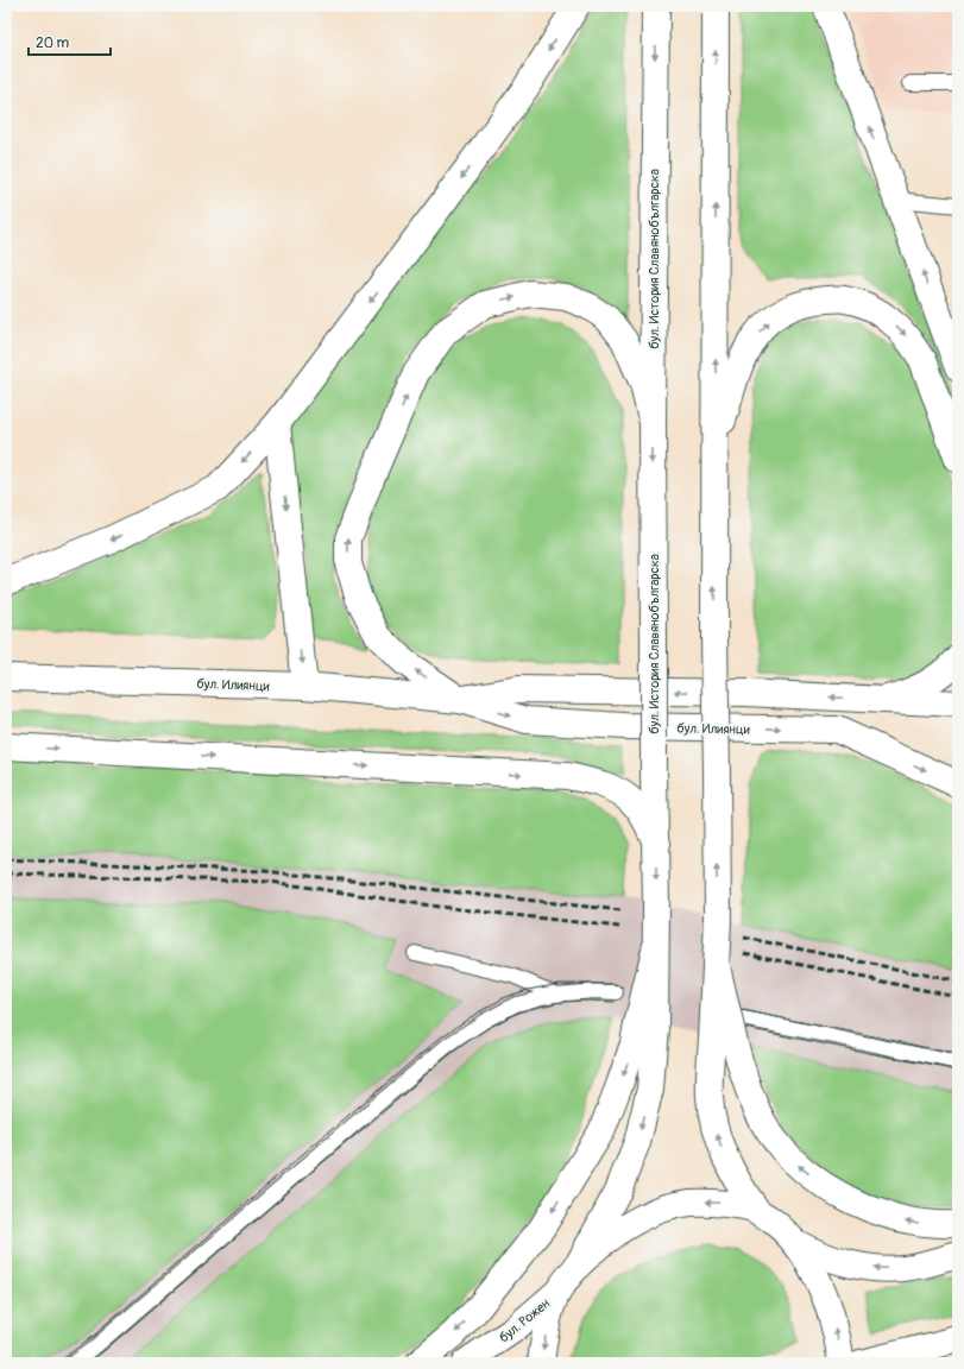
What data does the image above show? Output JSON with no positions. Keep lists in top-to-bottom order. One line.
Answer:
{"streets":{"main road":["бул. История Славянобългарска","бул. Илиянци","бул. Рожен"]},"scale_bar":"20 m"}
